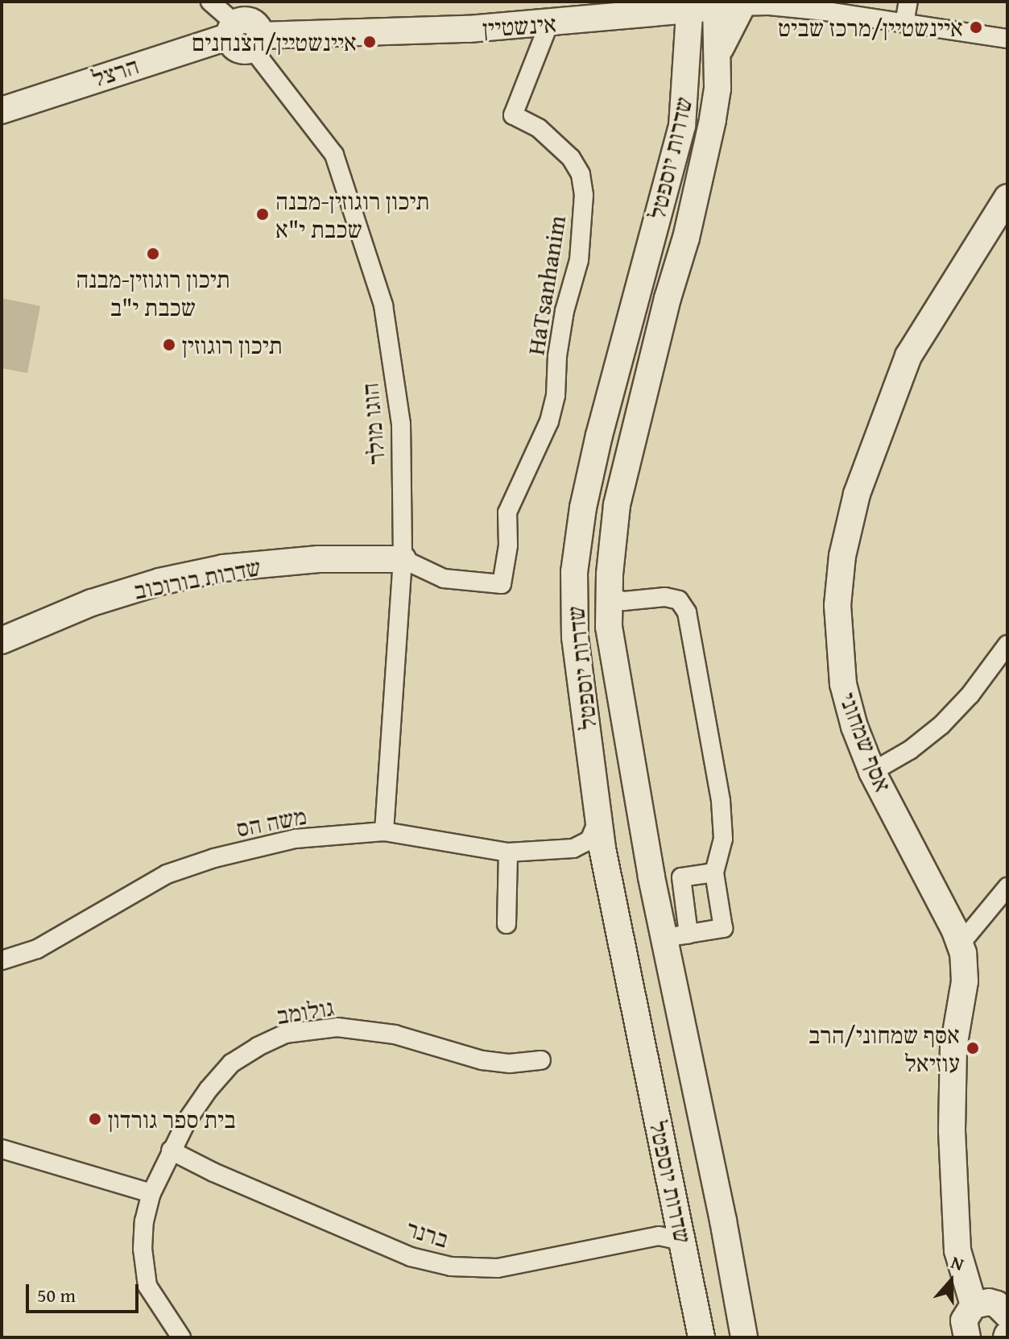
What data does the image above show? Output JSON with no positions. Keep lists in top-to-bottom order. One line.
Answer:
{"streets":{"street":["אינשטיין","הרצל","שדרות יוספטל","HaTsanhanim","הוגו מולר","שדרות בורוכוב","אסף שמחוני","משה הס","גולומב","ברנר"]},"crossings":[["אינשטיין","הרצל"],["אינשטיין","שדרות יוספטל"],["אינשטיין","HaTsanhanim"],["אינשטיין","הוגו מולר"],["הרצל","הוגו מולר"],["שדרות יוספטל","ברנר"],["HaTsanhanim","הוגו מולר"],["HaTsanhanim","שדרות בורוכוב"],["הוגו מולר","שדרות בורוכוב"],["הוגו מולר","משה הס"],["גולומב","ברנר"]],"places":["איינשטיין/מרכז שביט","איינשטיין/הצנחנים","תיכון רוגוזין-מבנה שכבת י\"א","תיכון רוגוזין-מבנה שכבת י\"ב","תיכון רוגוזין","אסף שמחוני/הרב עוזיאל","בית ספר גורדון"],"scale_bar":"50 m","north":"top"}
